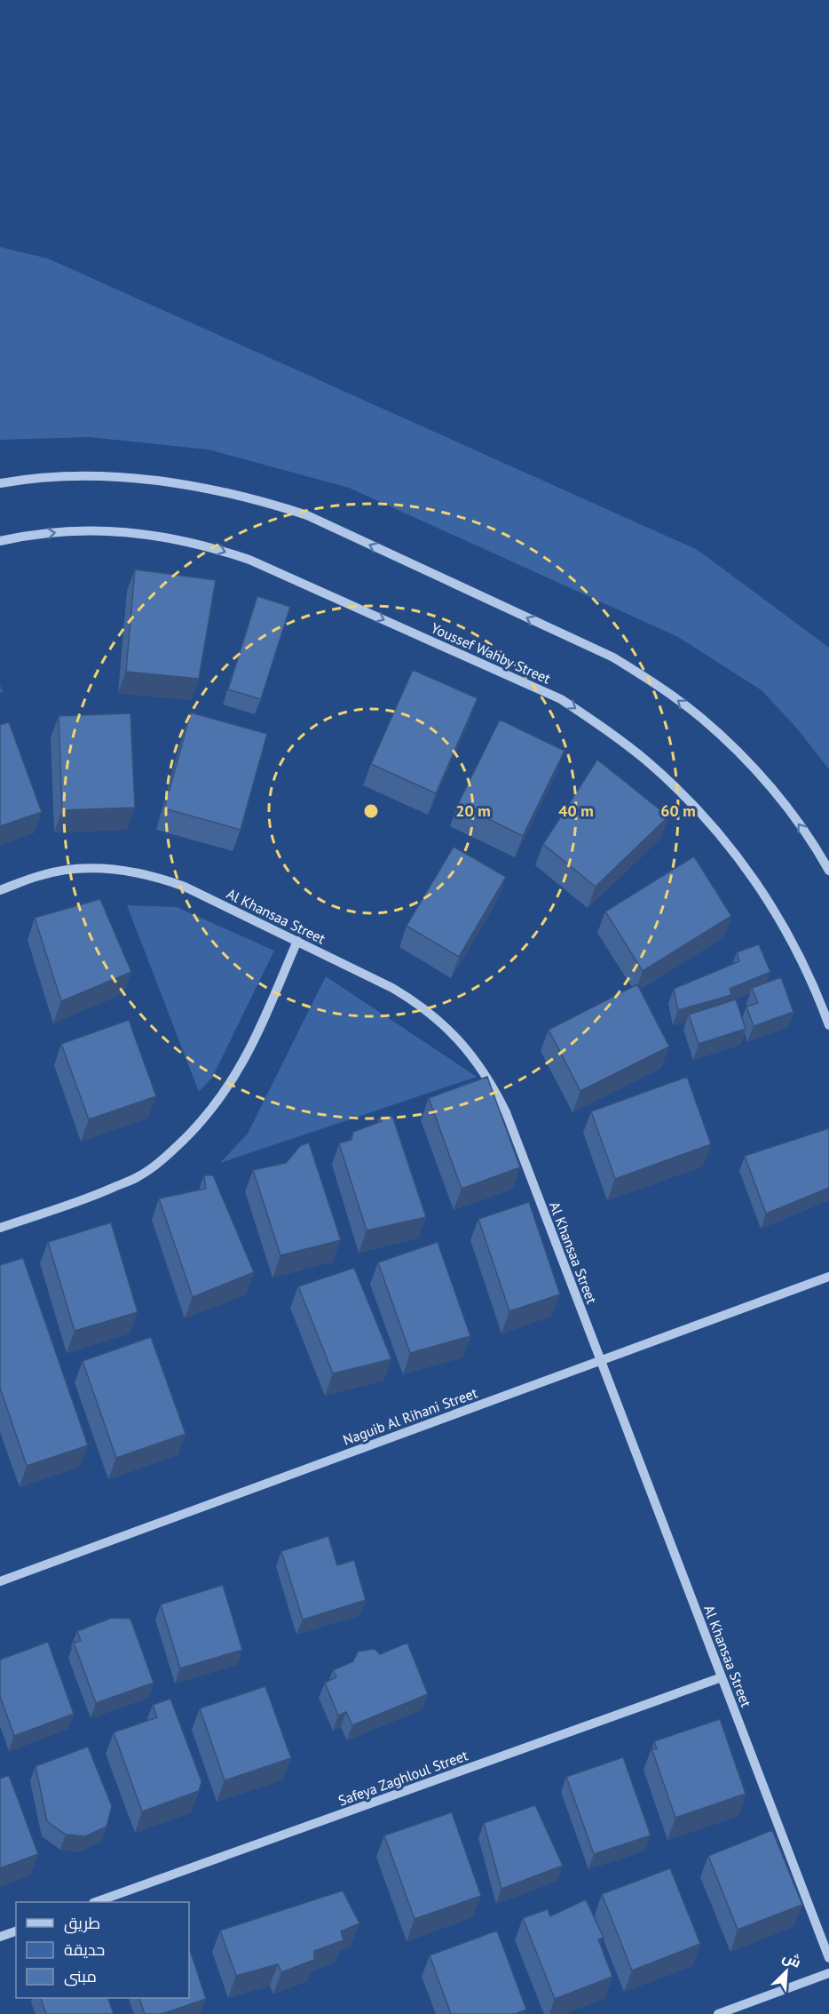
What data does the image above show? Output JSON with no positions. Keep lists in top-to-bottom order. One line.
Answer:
{"streets":{"street":["Youssef Wahby Street","Al Khansaa Street","Naguib Al Rihani Street","Safeya Zaghloul Street"]},"crossings":[["Al Khansaa Street","Naguib Al Rihani Street"],["Al Khansaa Street","Safeya Zaghloul Street"]],"legend":["طريق","حديقة","مبنى"],"north":"top right","rings":["20 m","40 m","60 m"]}
